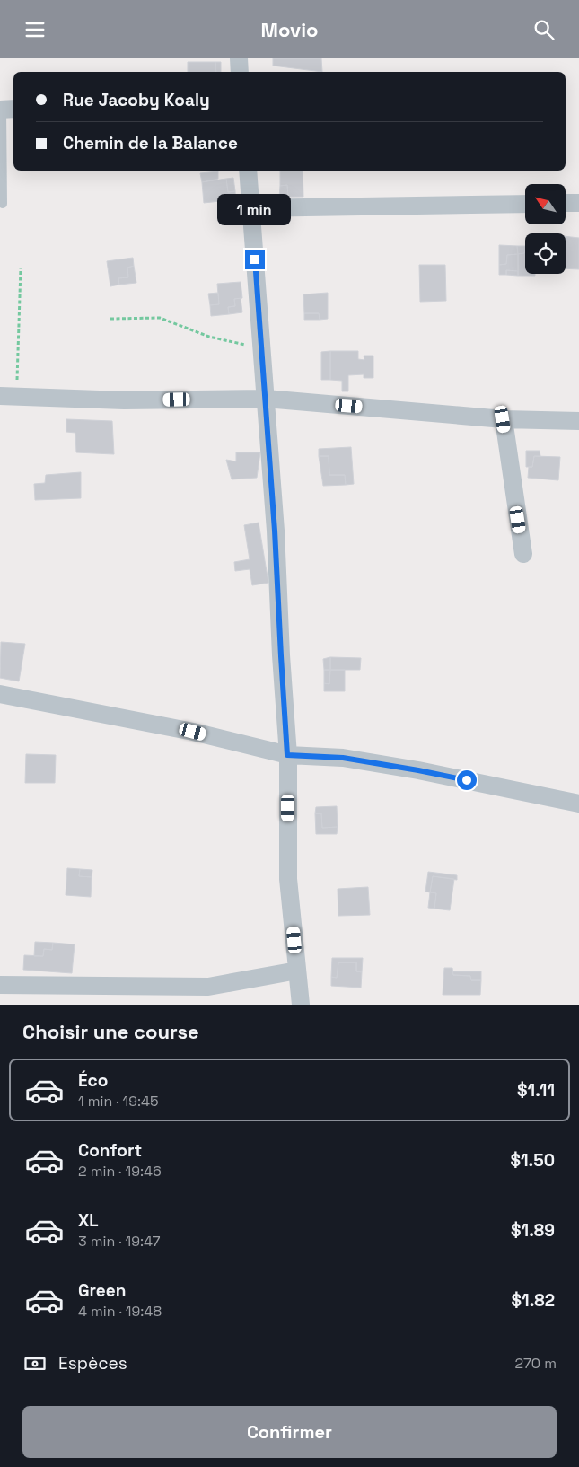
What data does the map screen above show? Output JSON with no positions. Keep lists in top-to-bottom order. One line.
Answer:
{"north":"top left","page":{"header":"Movio","banner":["Rue Jacoby Koaly","Chemin de la Balance"],"bubble":"1 min","heading":"Choisir une course","list":[{"name":"Éco","note":"1 min · 19:45","value":"$1.11"},{"name":"Confort","note":"2 min · 19:46","value":"$1.50"},{"name":"XL","note":"3 min · 19:47","value":"$1.89"},{"name":"Green","note":"4 min · 19:48","value":"$1.82"}],"pay":["Espèces","270 m"],"buttons":"Confirmer"}}
